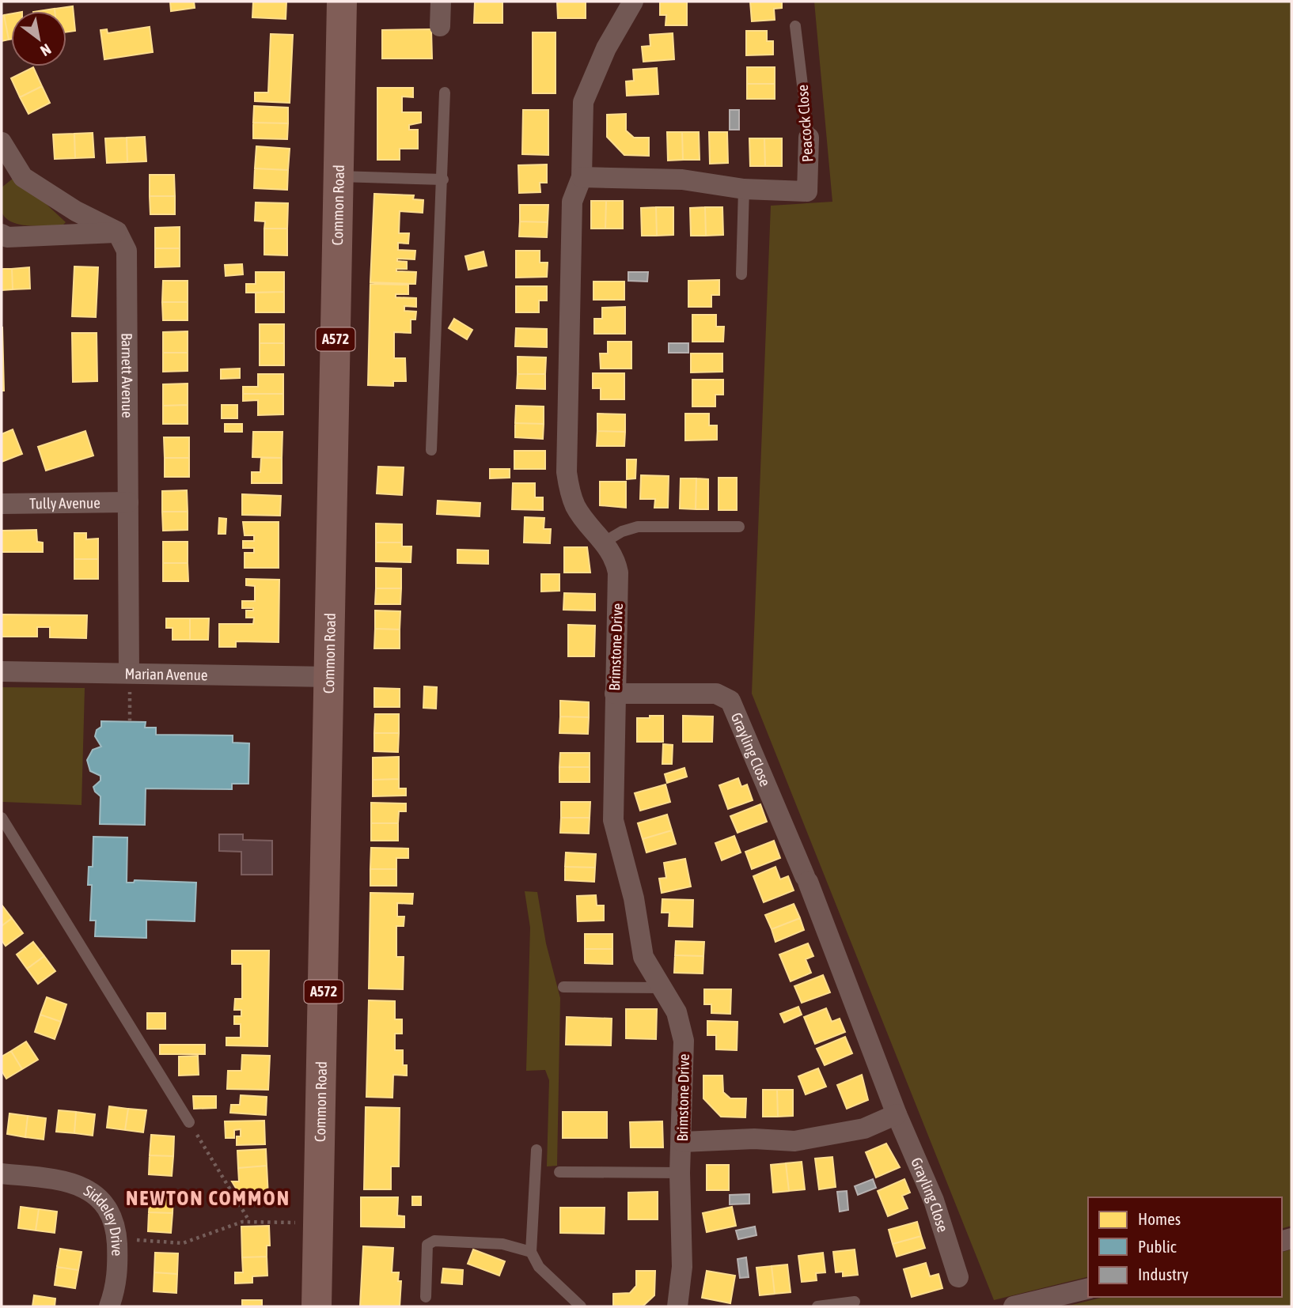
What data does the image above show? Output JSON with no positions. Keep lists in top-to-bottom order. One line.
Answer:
{"streets":{"main road":["Common Road","A572"],"street":["Peacock Close","Barnett Avenue","Tully Avenue","Brimstone Drive","Marian Avenue","Grayling Close","Siddeley Drive"]},"crossings":[["Peacock Close","Brimstone Drive"],["Common Road","Marian Avenue"],["Barnett Avenue","Tully Avenue"],["Barnett Avenue","Marian Avenue"],["Brimstone Drive","Grayling Close"]],"districts":["NEWTON COMMON"],"legend":["Homes","Public","Industry"],"north":"bottom right"}
